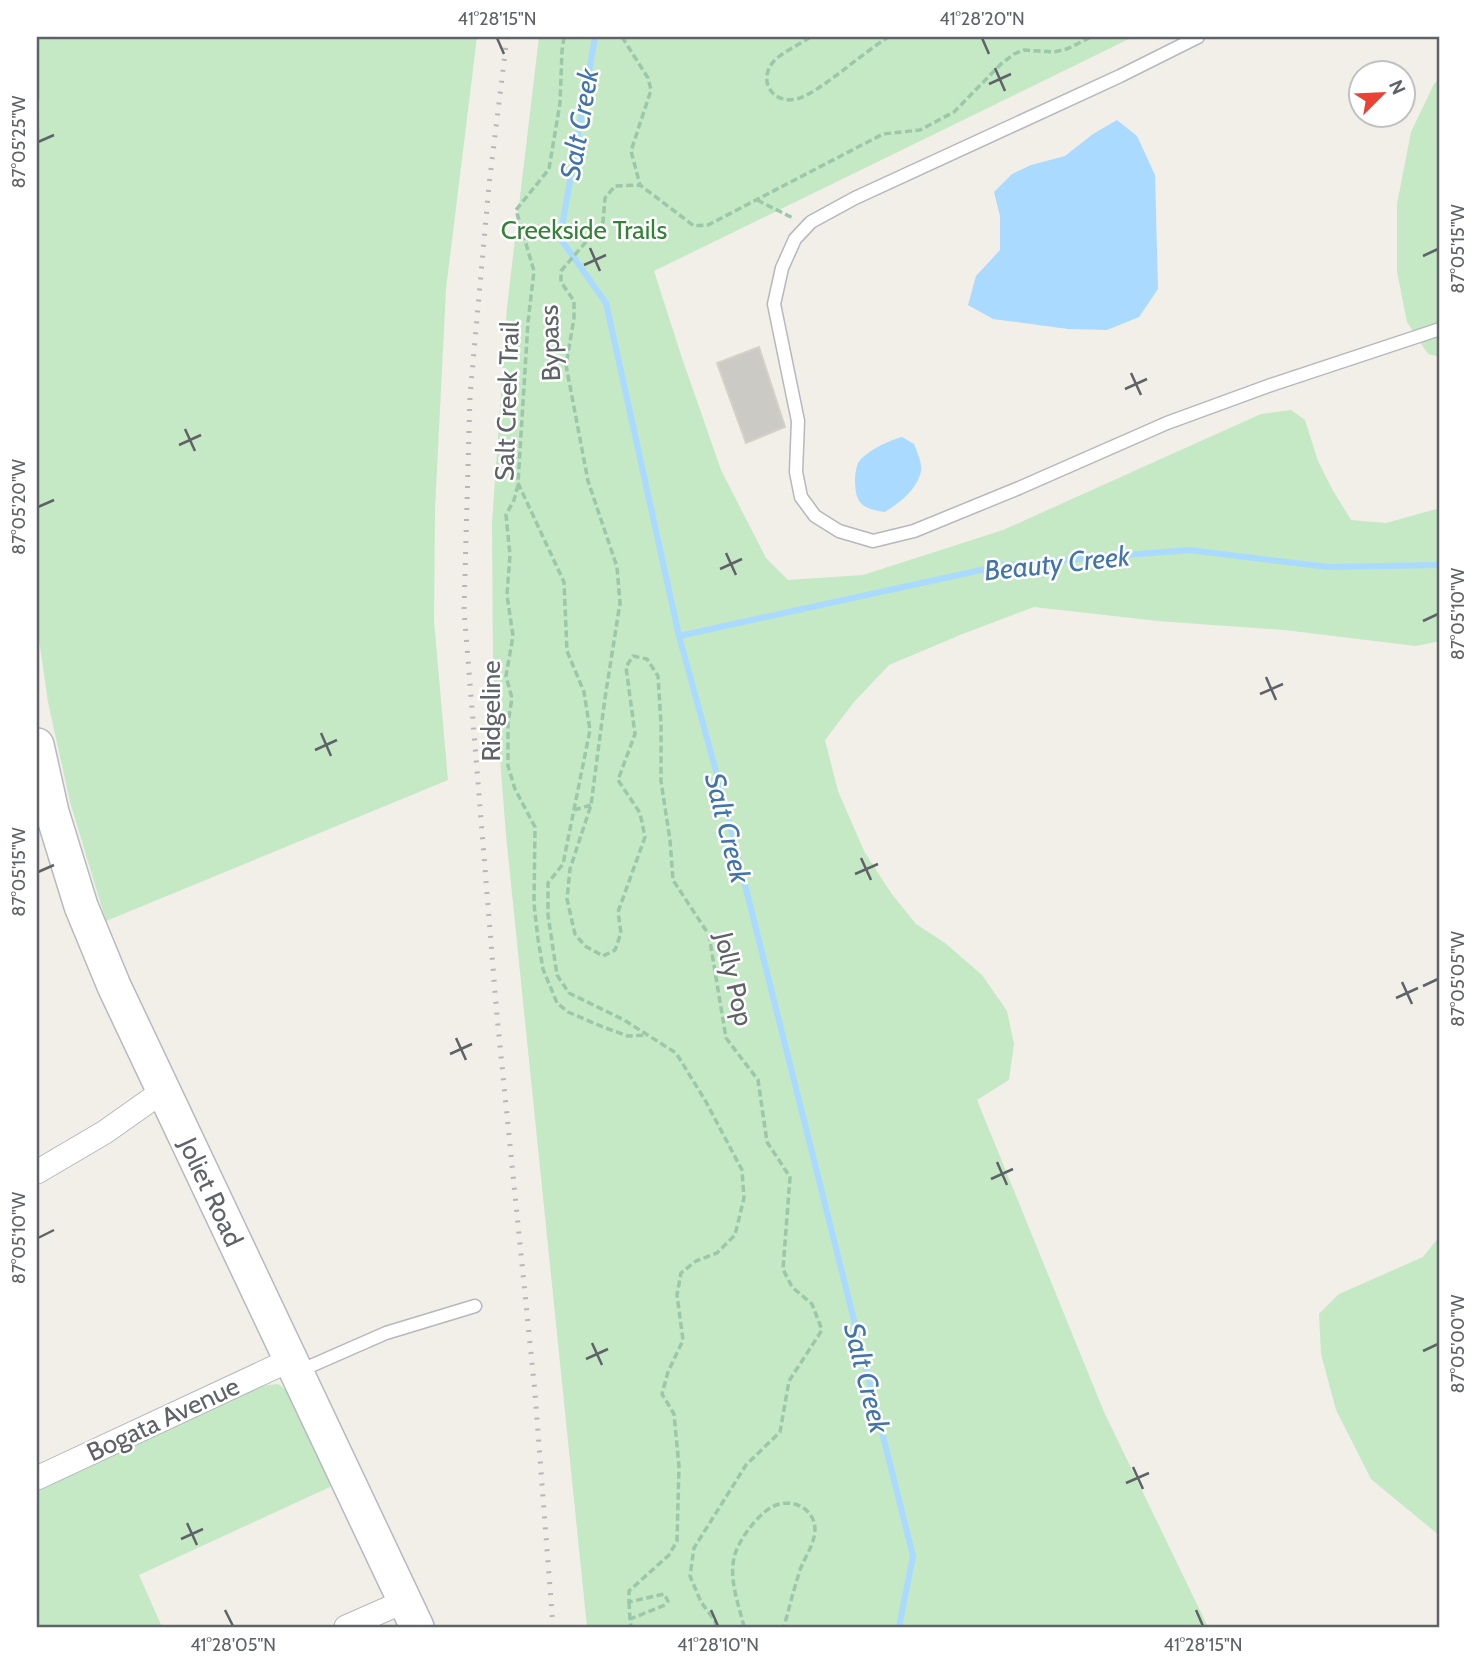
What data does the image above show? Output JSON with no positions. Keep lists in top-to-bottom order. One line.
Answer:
{"streets":{"main road":["Joliet Road"],"street":["Bogata Avenue"],"path":["Bypass","Salt Creek Trail","Ridgeline","Jolly Pop"]},"crossings":[["Bypass","Jolly Pop"],["Salt Creek Trail","Ridgeline"],["Joliet Road","Bogata Avenue"]],"water":["Salt Creek","Beauty Creek"],"parks":["Creekside Trails"],"north":"top right","coordinates":["41°28'15\"N","41°28'20\"N","87°05'25\"W","87°05'15\"W","87°05'20\"W","87°05'10\"W","87°05'05\"W","87°05'00\"W","41°28'05\"N","41°28'10\"N"]}
